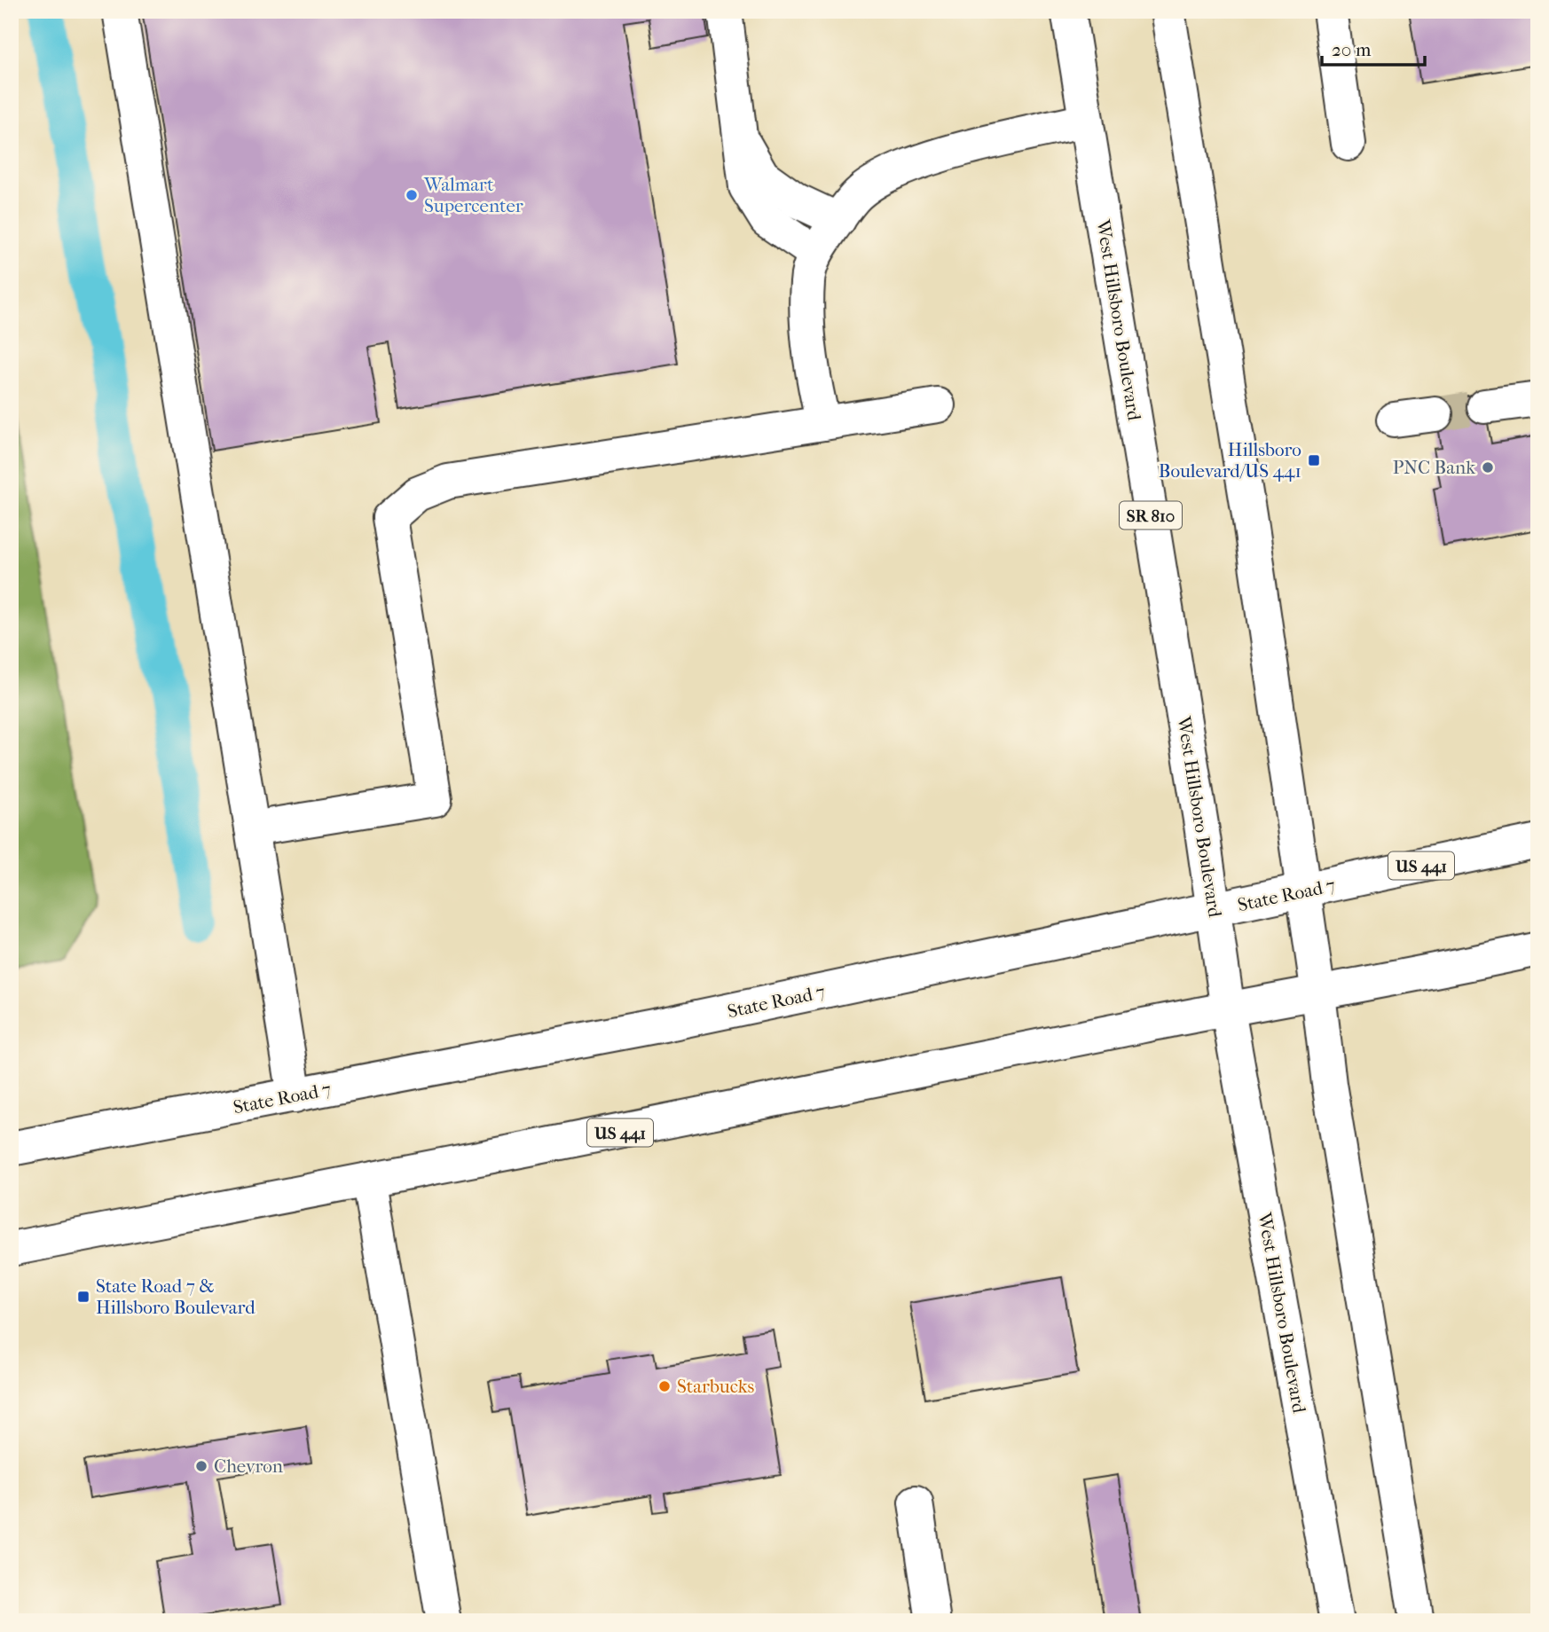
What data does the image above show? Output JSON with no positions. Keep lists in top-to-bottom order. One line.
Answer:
{"streets":{"main road":["West Hillsboro Boulevard","SR 810","US 441","State Road 7"]},"crossings":[["West Hillsboro Boulevard","US 441"],["West Hillsboro Boulevard","State Road 7"]],"places":{"other":["Walmart Supercenter","PNC Bank","Starbucks","Chevron"],"transit":["Hillsboro Boulevard/US 441","State Road 7 & Hillsboro Boulevard"]},"scale_bar":"20 m"}
